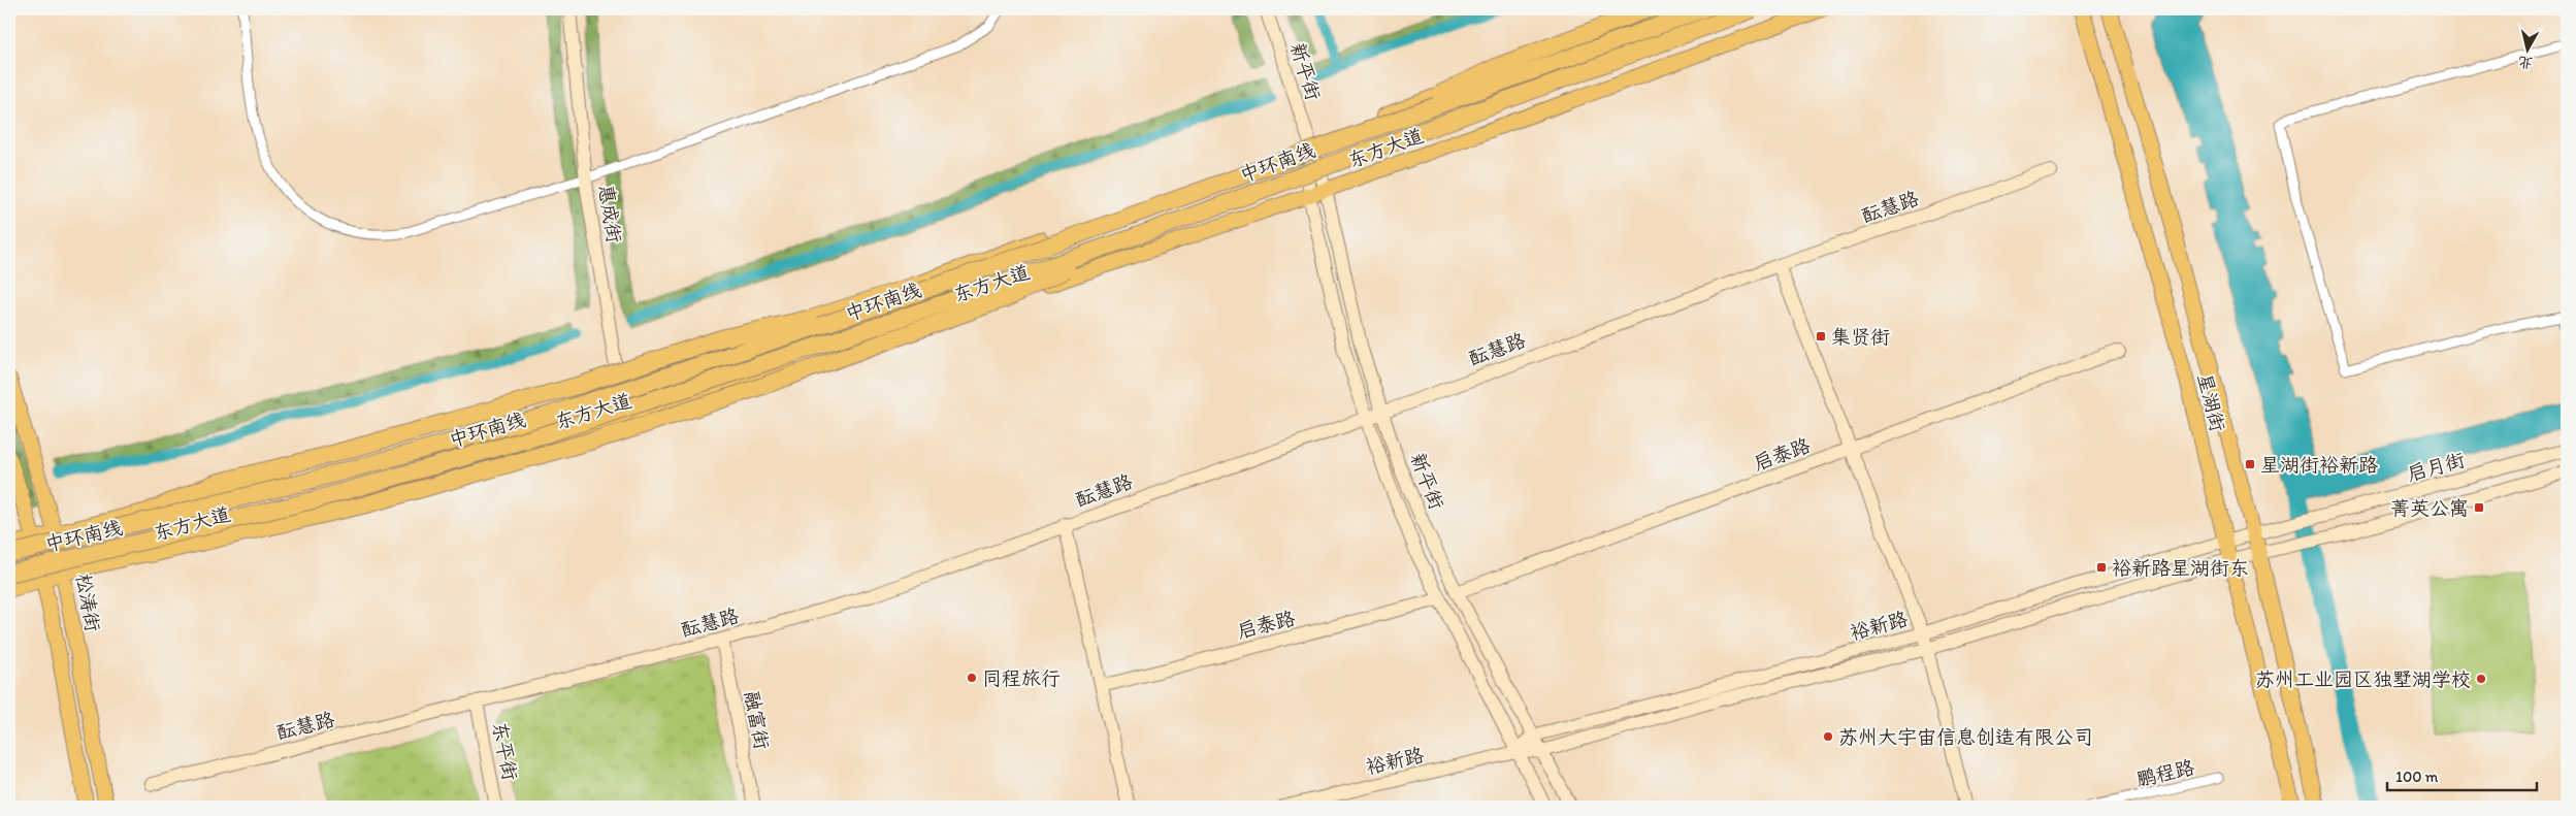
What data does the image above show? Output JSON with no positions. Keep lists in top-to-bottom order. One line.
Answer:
{"streets":{"highway":["中环南线"],"main road":["东方大道","星湖街","松涛街"],"street":["新平街","酝慧路","惠成街","启泰路","启月街","裕新路","融富街","东平街","鹏程路"]},"crossings":[["新平街","东方大道"],["新平街","酝慧路"],["新平街","启泰路"],["新平街","裕新路"],["东方大道","惠成街"],["东方大道","松涛街"],["酝慧路","融富街"],["酝慧路","东平街"],["星湖街","启月街"],["星湖街","裕新路"],["启月街","裕新路"]],"places":{"transit":["集贤街","星湖街裕新路","菁英公寓","裕新路星湖街东"],"other":["同程旅行","苏州工业园区独墅湖学校","苏州大宇宙信息创造有限公司"]},"scale_bar":"100 m","north":"bottom"}
